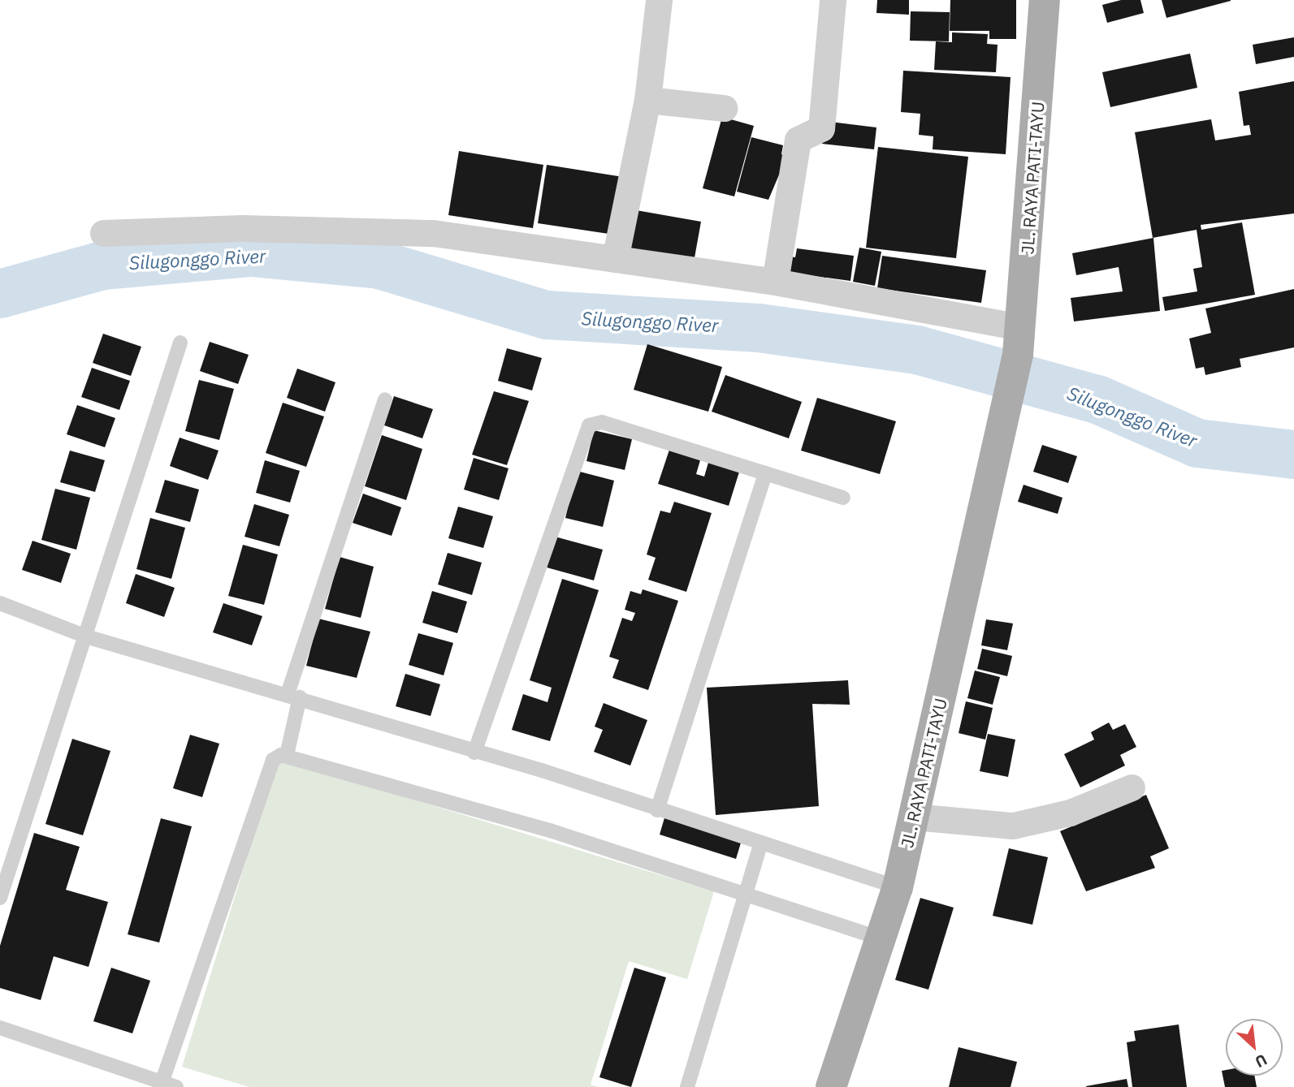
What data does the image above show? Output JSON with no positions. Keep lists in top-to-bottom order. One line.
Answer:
{"streets":{"main road":["JL. RAYA PATI-TAYU"]},"water":["Silugonggo River"],"north":"bottom right"}
